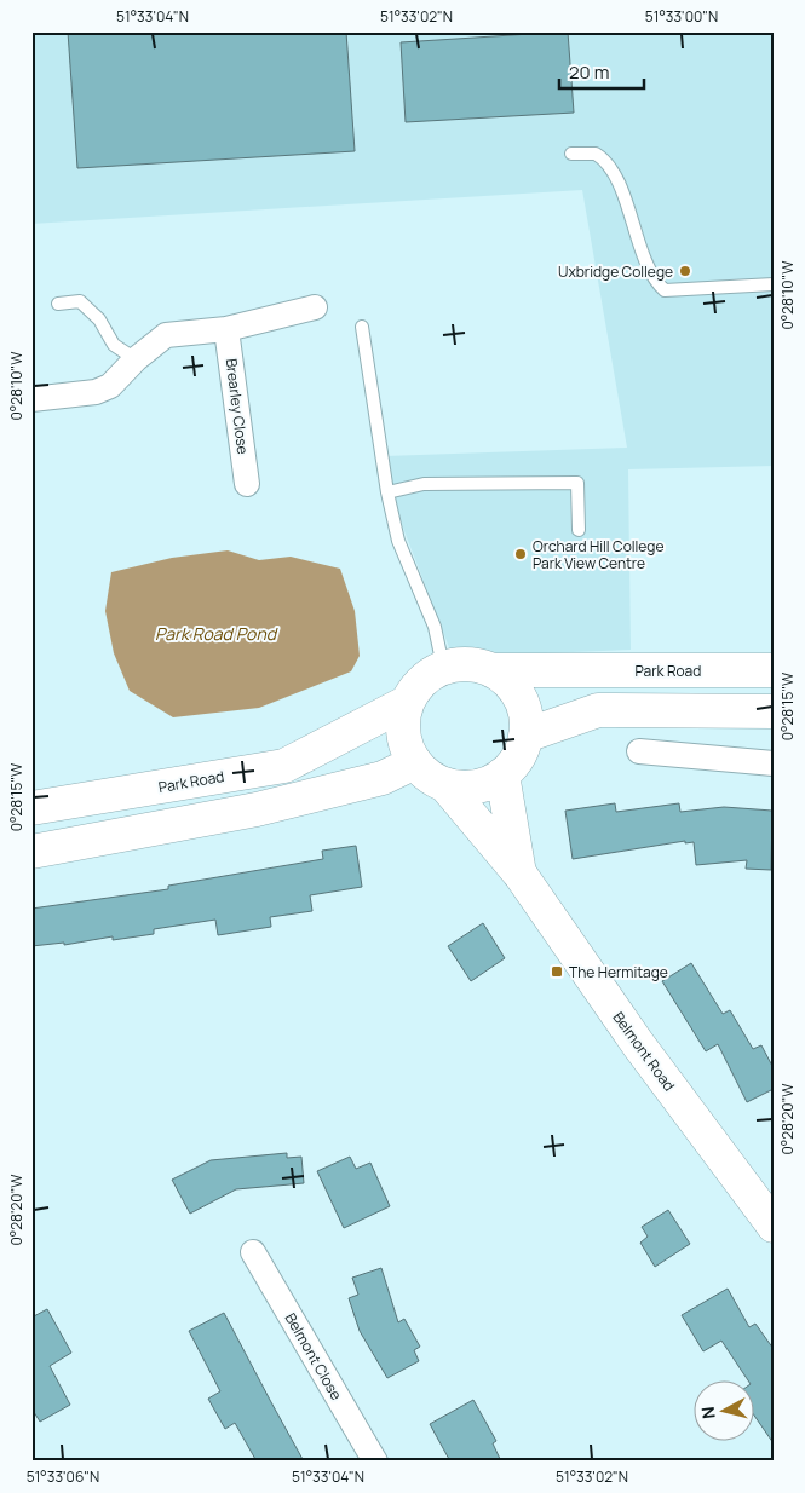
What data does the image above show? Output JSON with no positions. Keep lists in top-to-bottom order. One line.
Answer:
{"streets":{"main road":["Park Road","Belmont Road"],"street":["Brearley Close","Belmont Close"]},"crossings":[["Park Road","Belmont Road"]],"water":["Park Road Pond"],"places":{"other":["Uxbridge College","Orchard Hill College Park View Centre"],"transit":["The Hermitage"]},"scale_bar":"20 m","north":"left","coordinates":["51°33'04\"N","51°33'02\"N","51°33'00\"N","0°28'10\"W","0°28'15\"W","0°28'20\"W","51°33'06\"N"]}
